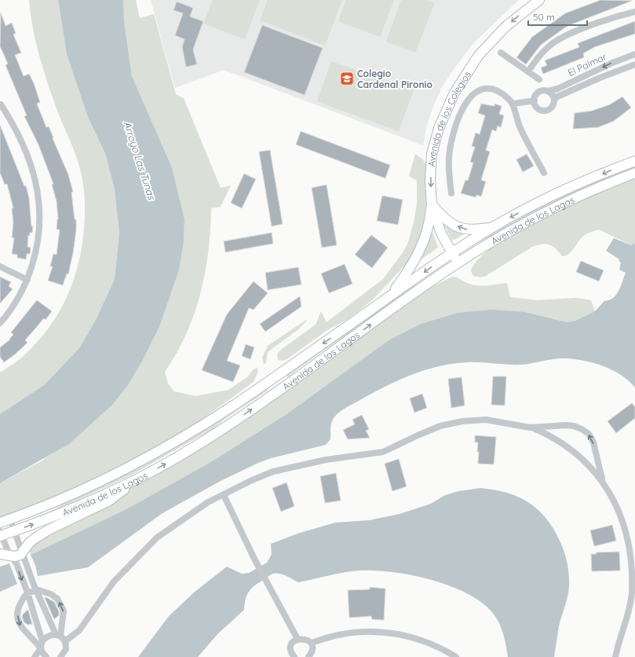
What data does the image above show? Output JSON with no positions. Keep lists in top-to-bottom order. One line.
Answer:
{"streets":{"street":["El Palmar","Avenida de los Colegios","Avenida de los Lagos"]},"crossings":[["Avenida de los Colegios","Avenida de los Lagos"]],"one_way":["Avenida de los Colegios"],"water":["Arroyo Las Tunas"],"places":{"school or university":["Colegio Cardenal Pironio"]},"scale_bar":"50 m"}
